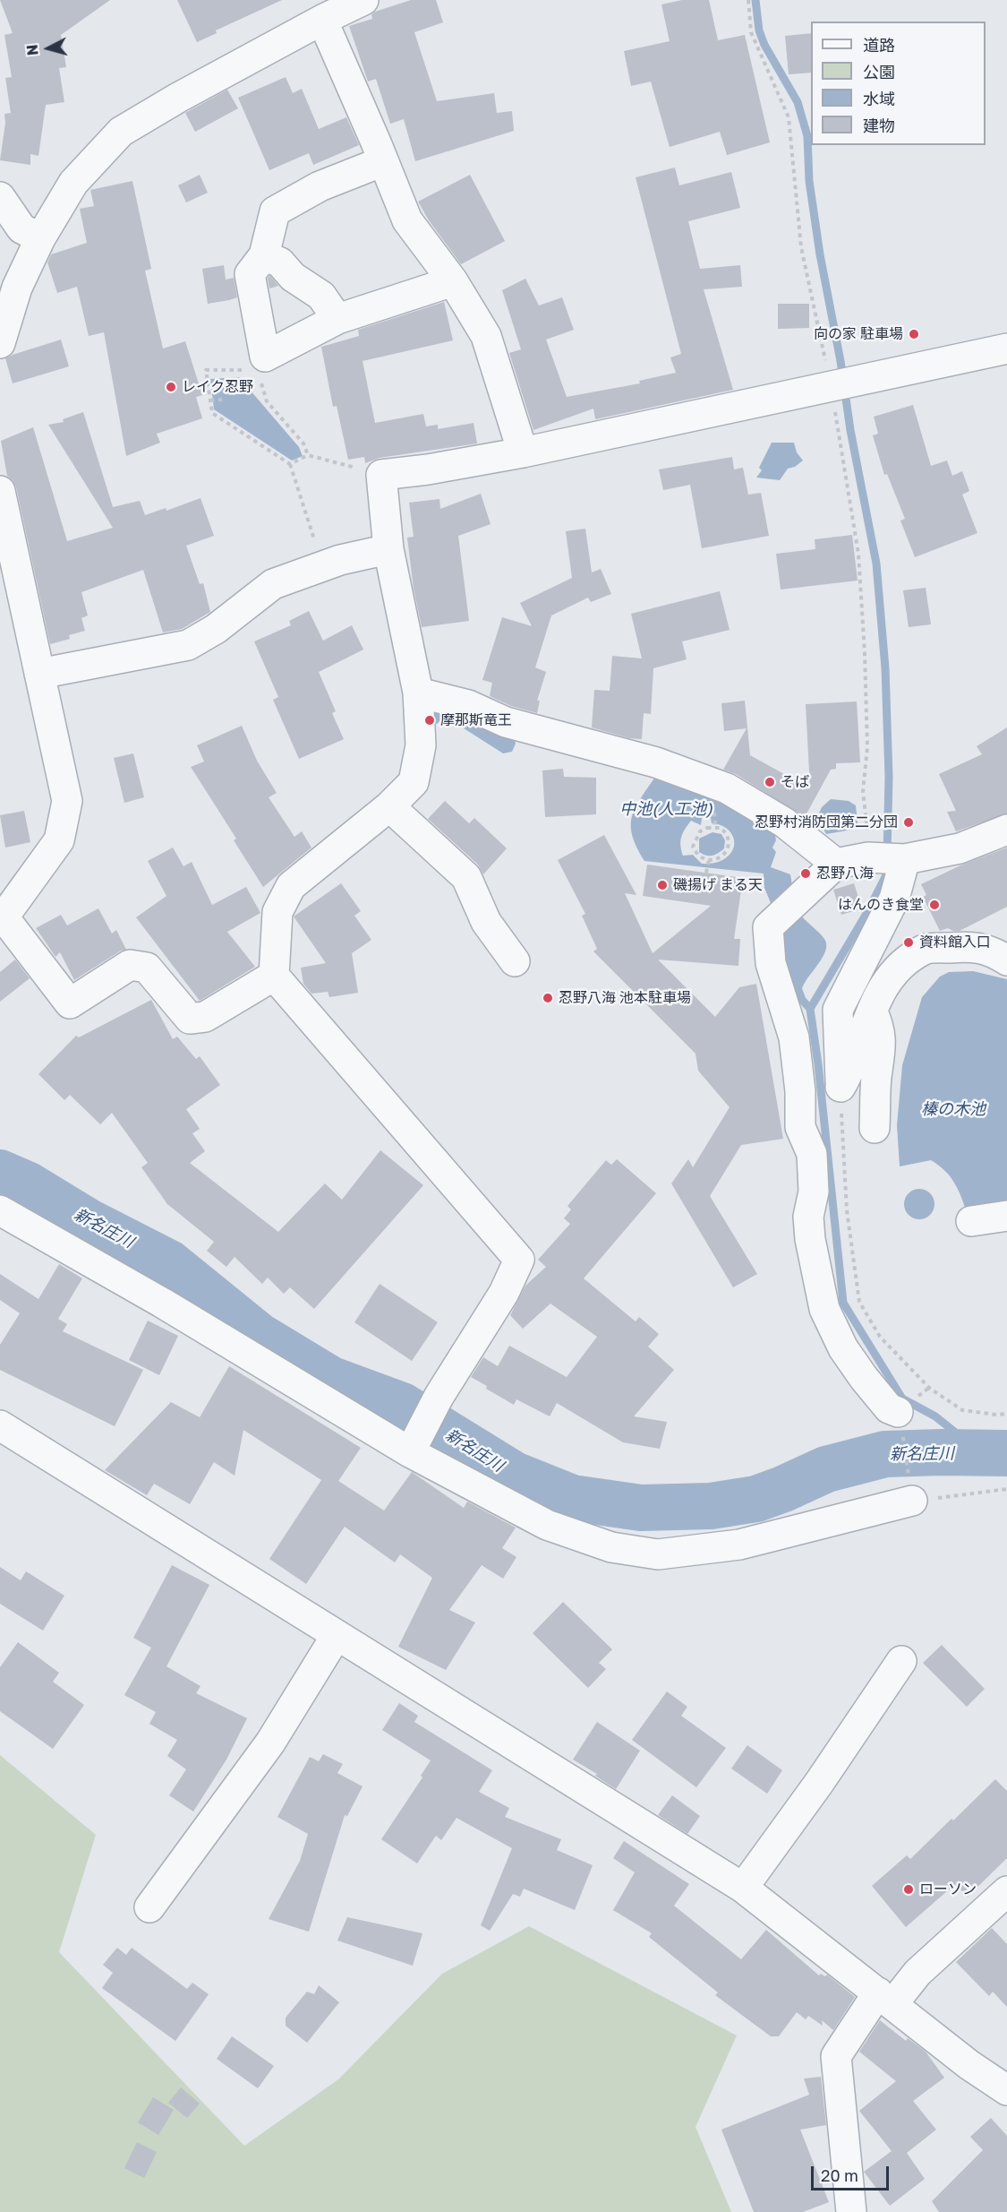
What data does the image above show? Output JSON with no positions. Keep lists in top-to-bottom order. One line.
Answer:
{"water":["中池(人工池)","榛の木池","新名庄川"],"places":["向の家 駐車場","レイク忍野","摩那斯竜王","そば","忍野村消防団第二分団","忍野八海","磯揚げ まる天","はんのき食堂","資料館入口","忍野八海 池本駐車場","ローソン"],"legend":["道路","公園","水域","建物"],"scale_bar":"20 m","north":"left"}
